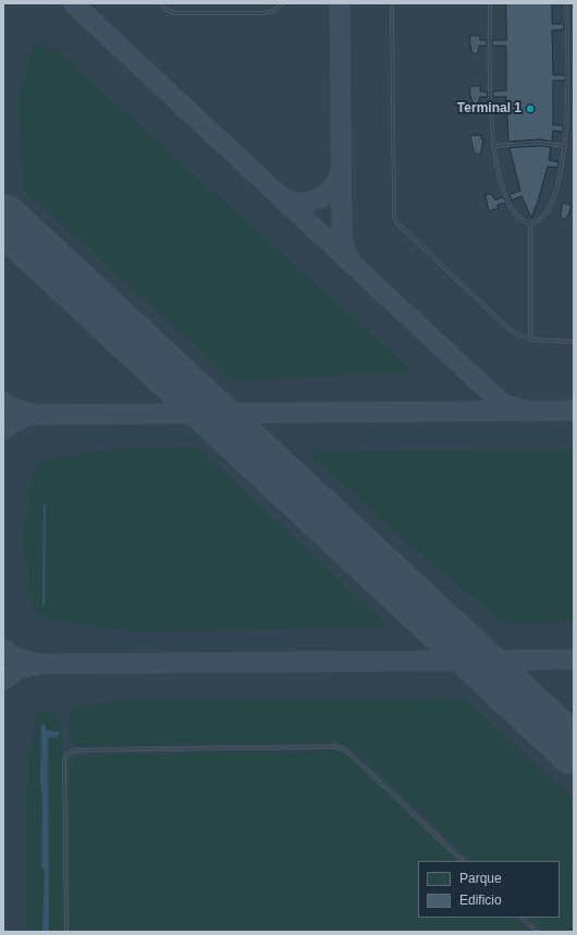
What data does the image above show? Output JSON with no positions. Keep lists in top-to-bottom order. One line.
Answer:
{"places":["Terminal 1"],"legend":["Parque","Edificio"]}
